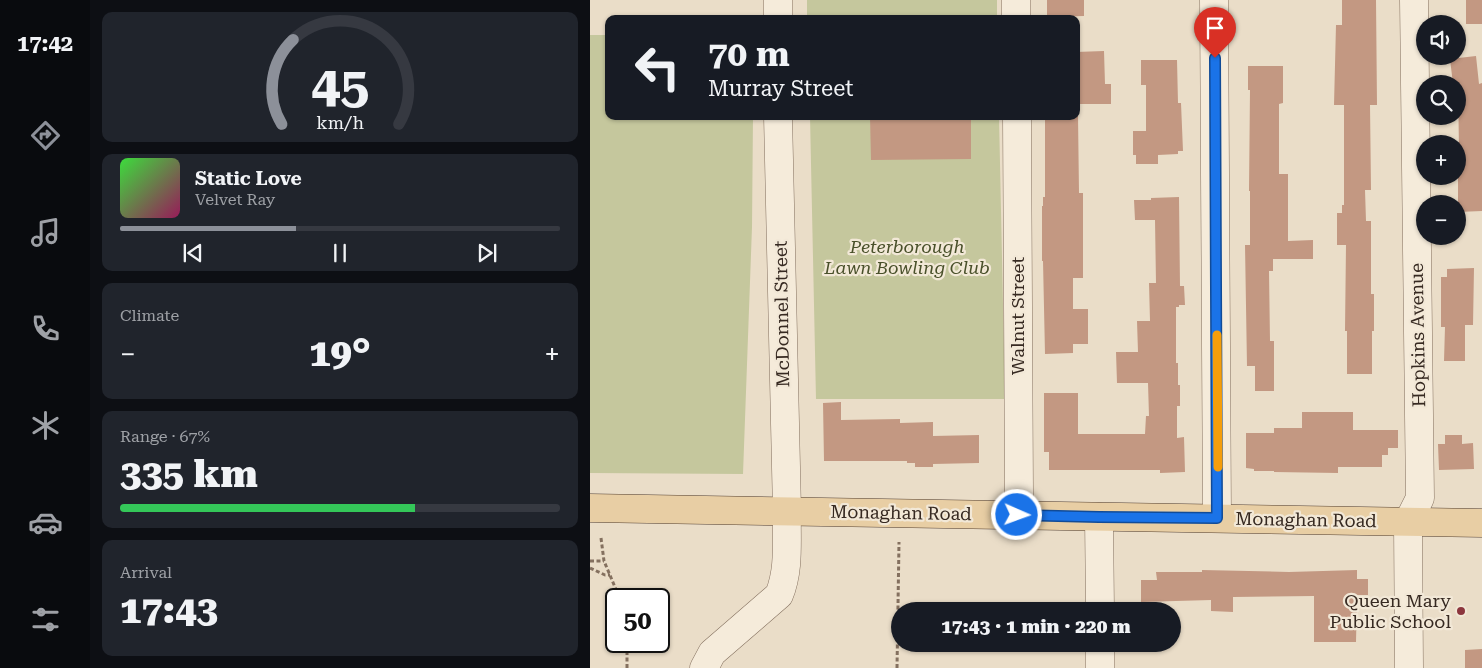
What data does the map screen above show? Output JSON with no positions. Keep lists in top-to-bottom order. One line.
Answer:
{"streets":{"main road":["Monaghan Road"],"street":["McDonnel Street","Walnut Street","Hopkins Avenue"]},"crossings":[["McDonnel Street","Monaghan Road"],["Walnut Street","Monaghan Road"],["Hopkins Avenue","Monaghan Road"]],"parks":["Peterborough Lawn Bowling Club"],"places":["Queen Mary Public School"],"page":{"tabs":"17:42","map_buttons":["+","−"],"turn":["70 m","Murray Street"],"song":["Static Love","Velvet Ray"],"tile":["Climate",["Range · 67%","335 km"],["Arrival","17:43"]],"heat":["−","19°","+"],"limit":"50","trip":"17:43 · 1 min · 220 m","gauge":["45","km/h"]}}
